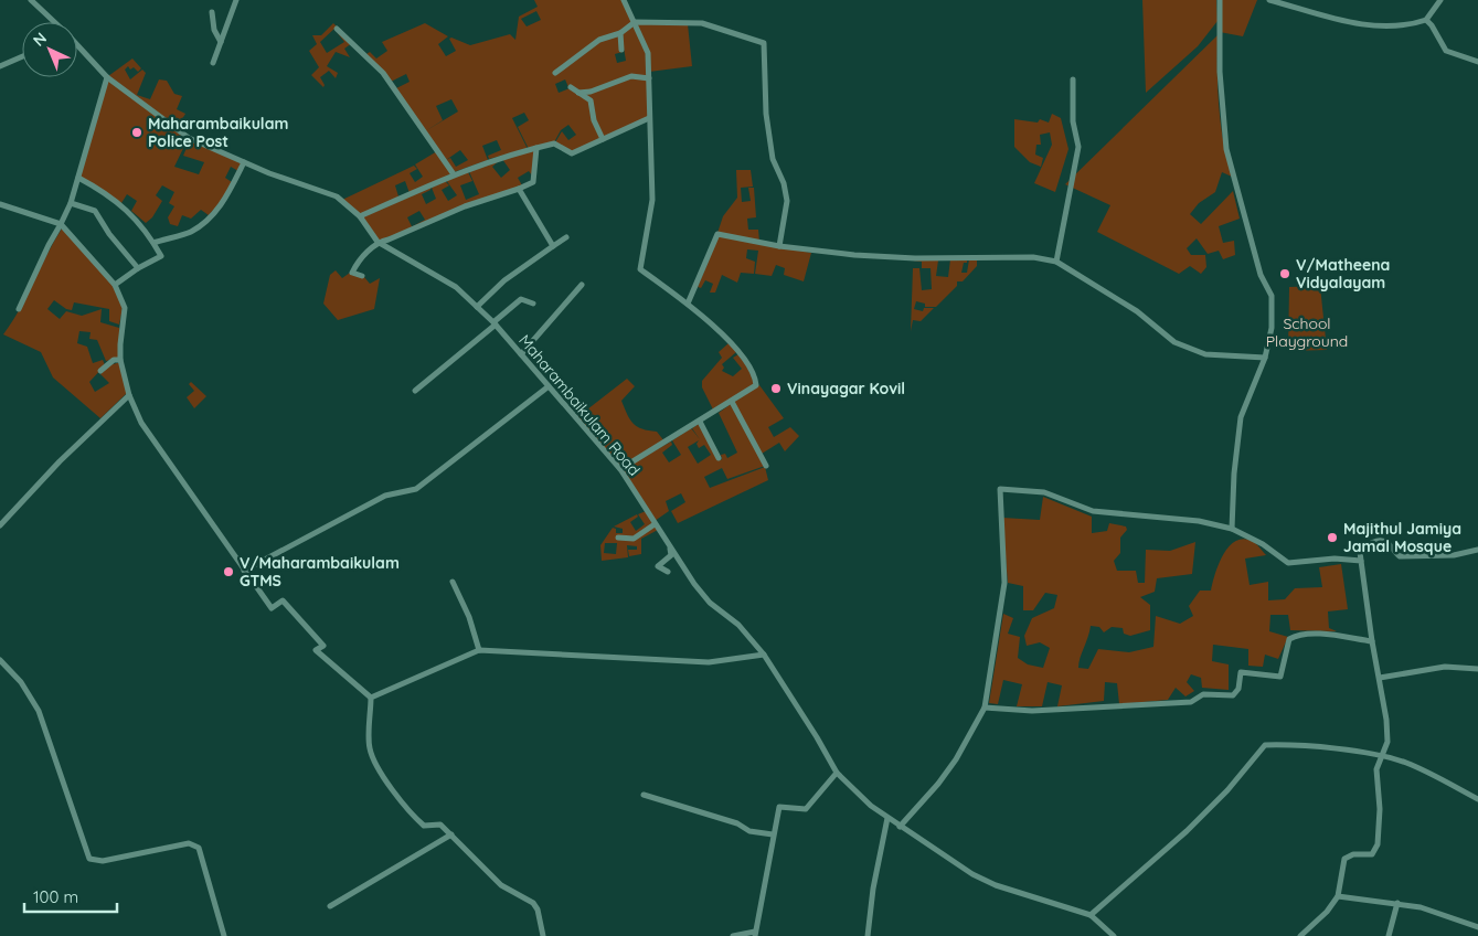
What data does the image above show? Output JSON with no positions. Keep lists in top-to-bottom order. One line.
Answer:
{"streets":{"street":["Maharambaikulam Road"]},"parks":["School Playground"],"places":["Maharambaikulam Police Post","V/Matheena Vidyalayam","Vinayagar Kovil","Majithul Jamiya Jamal Mosque","V/Maharambaikulam GTMS"],"scale_bar":"100 m","north":"top left"}
